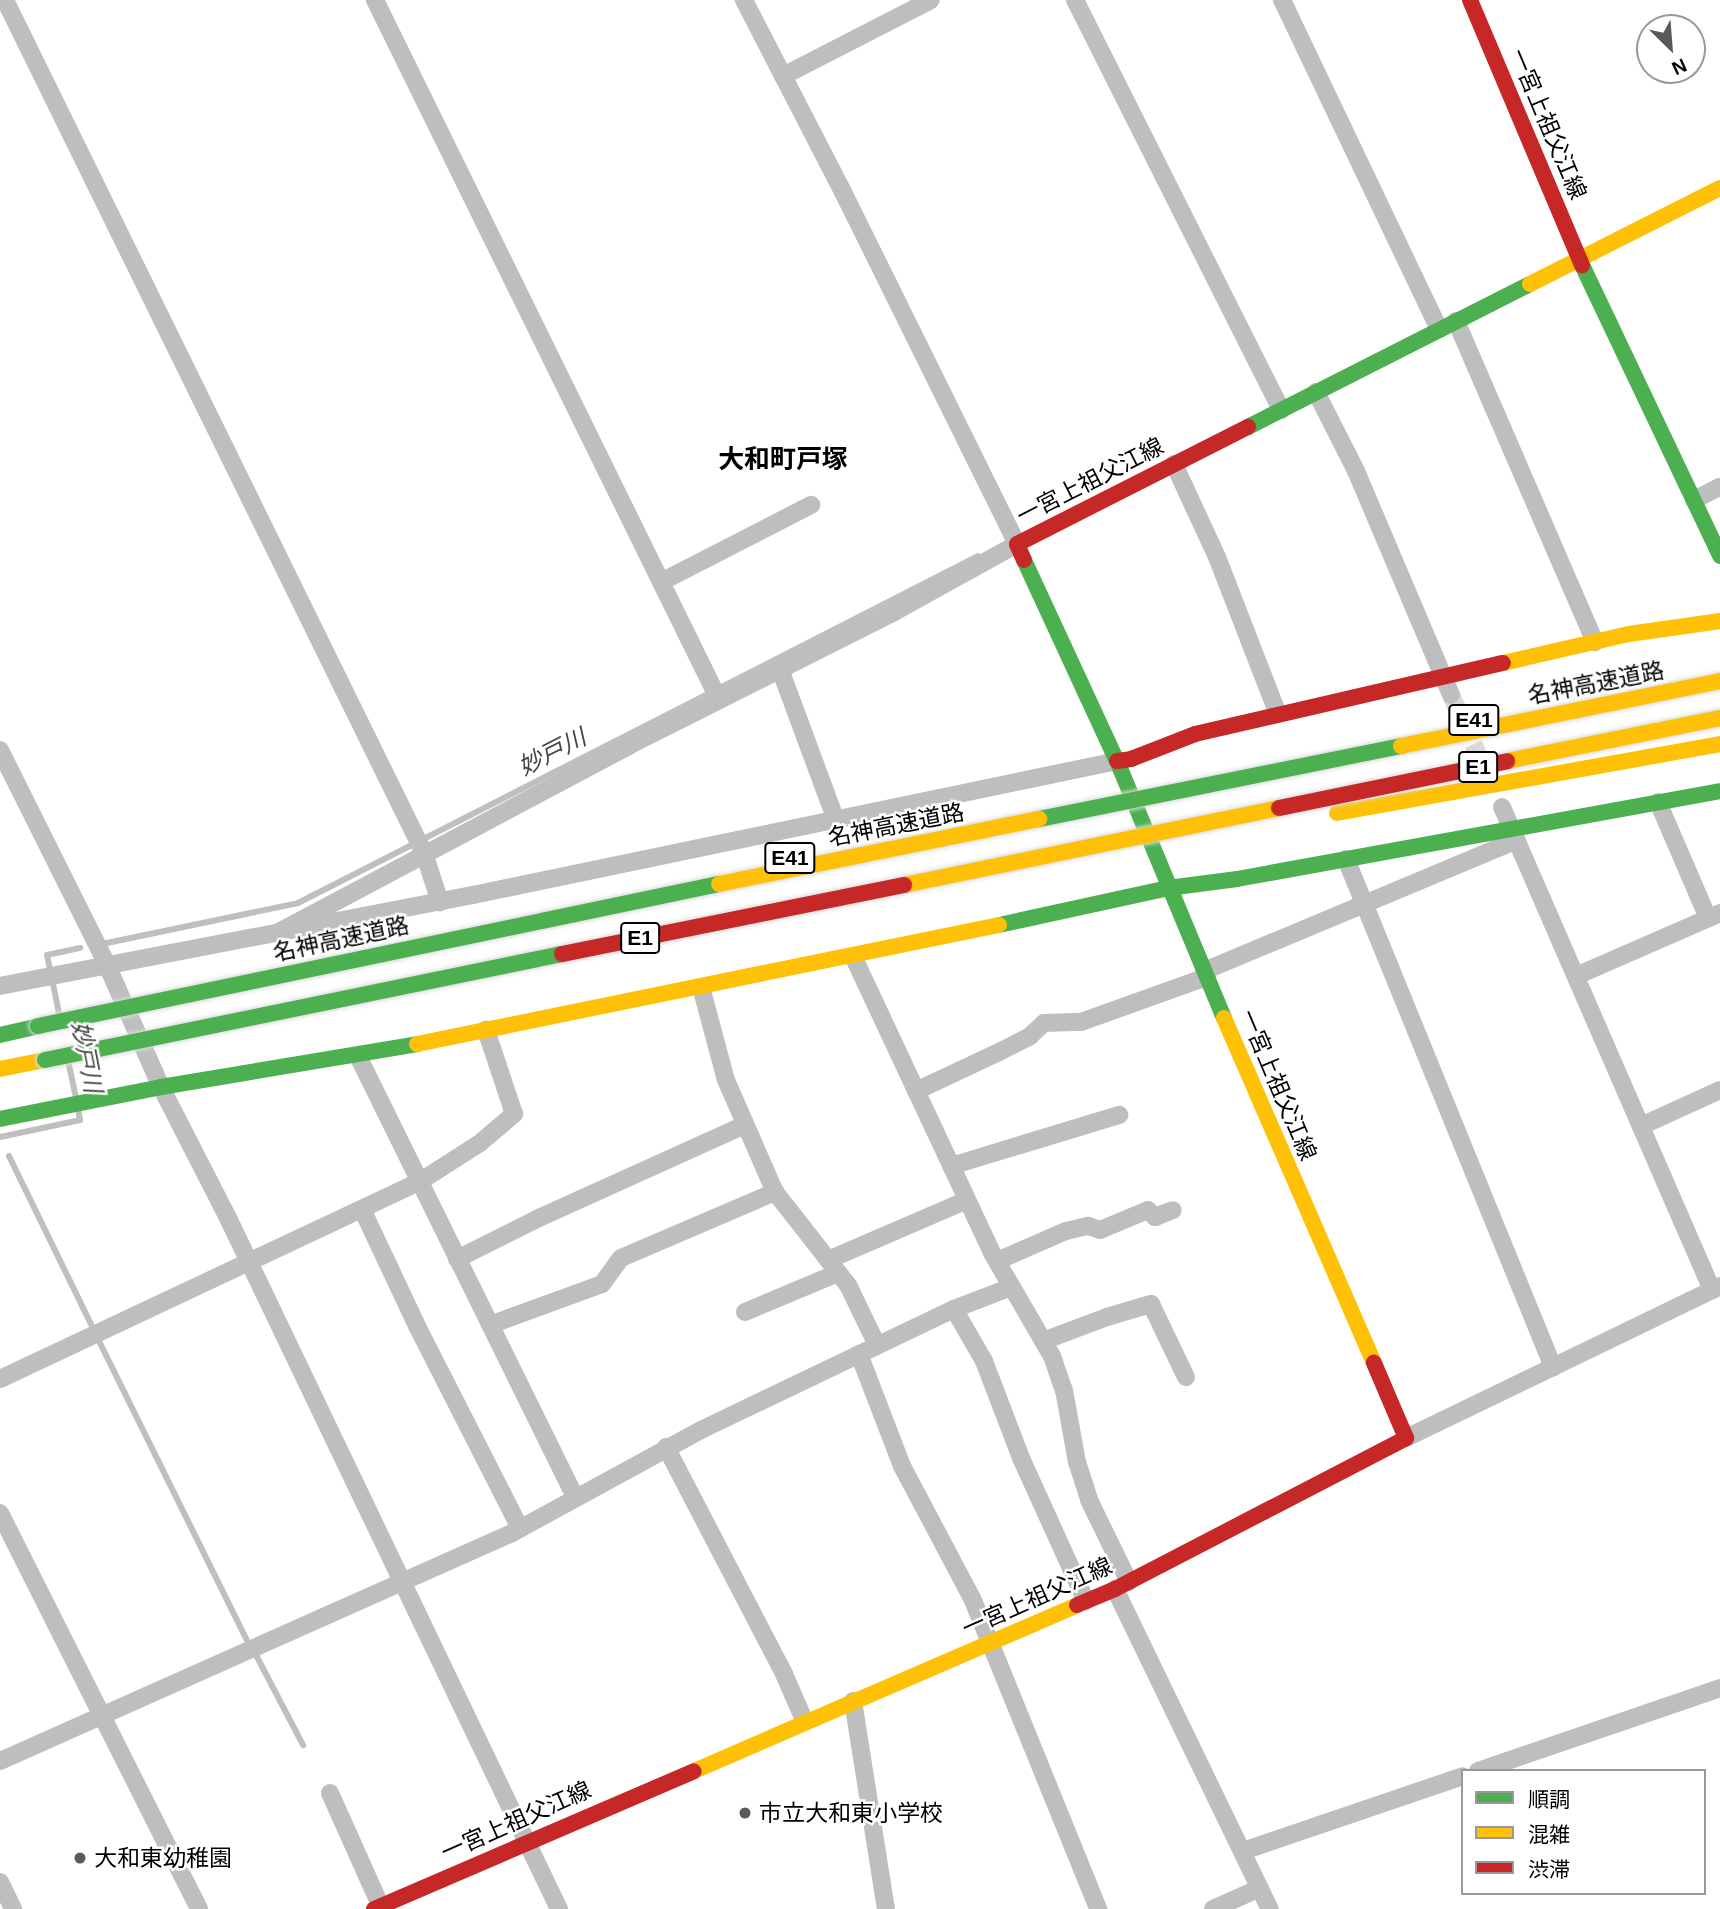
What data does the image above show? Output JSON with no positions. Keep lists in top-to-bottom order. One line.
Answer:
{"streets":{"main road":["一宮上祖父江線","名神高速道路","E41","E1"]},"crossings":[["名神高速道路","E41"]],"districts":["大和町戸塚"],"water":["妙戸川"],"places":["市立大和東小学校","大和東幼稚園"],"legend":["順調","混雑","渋滞"],"north":"bottom right"}
